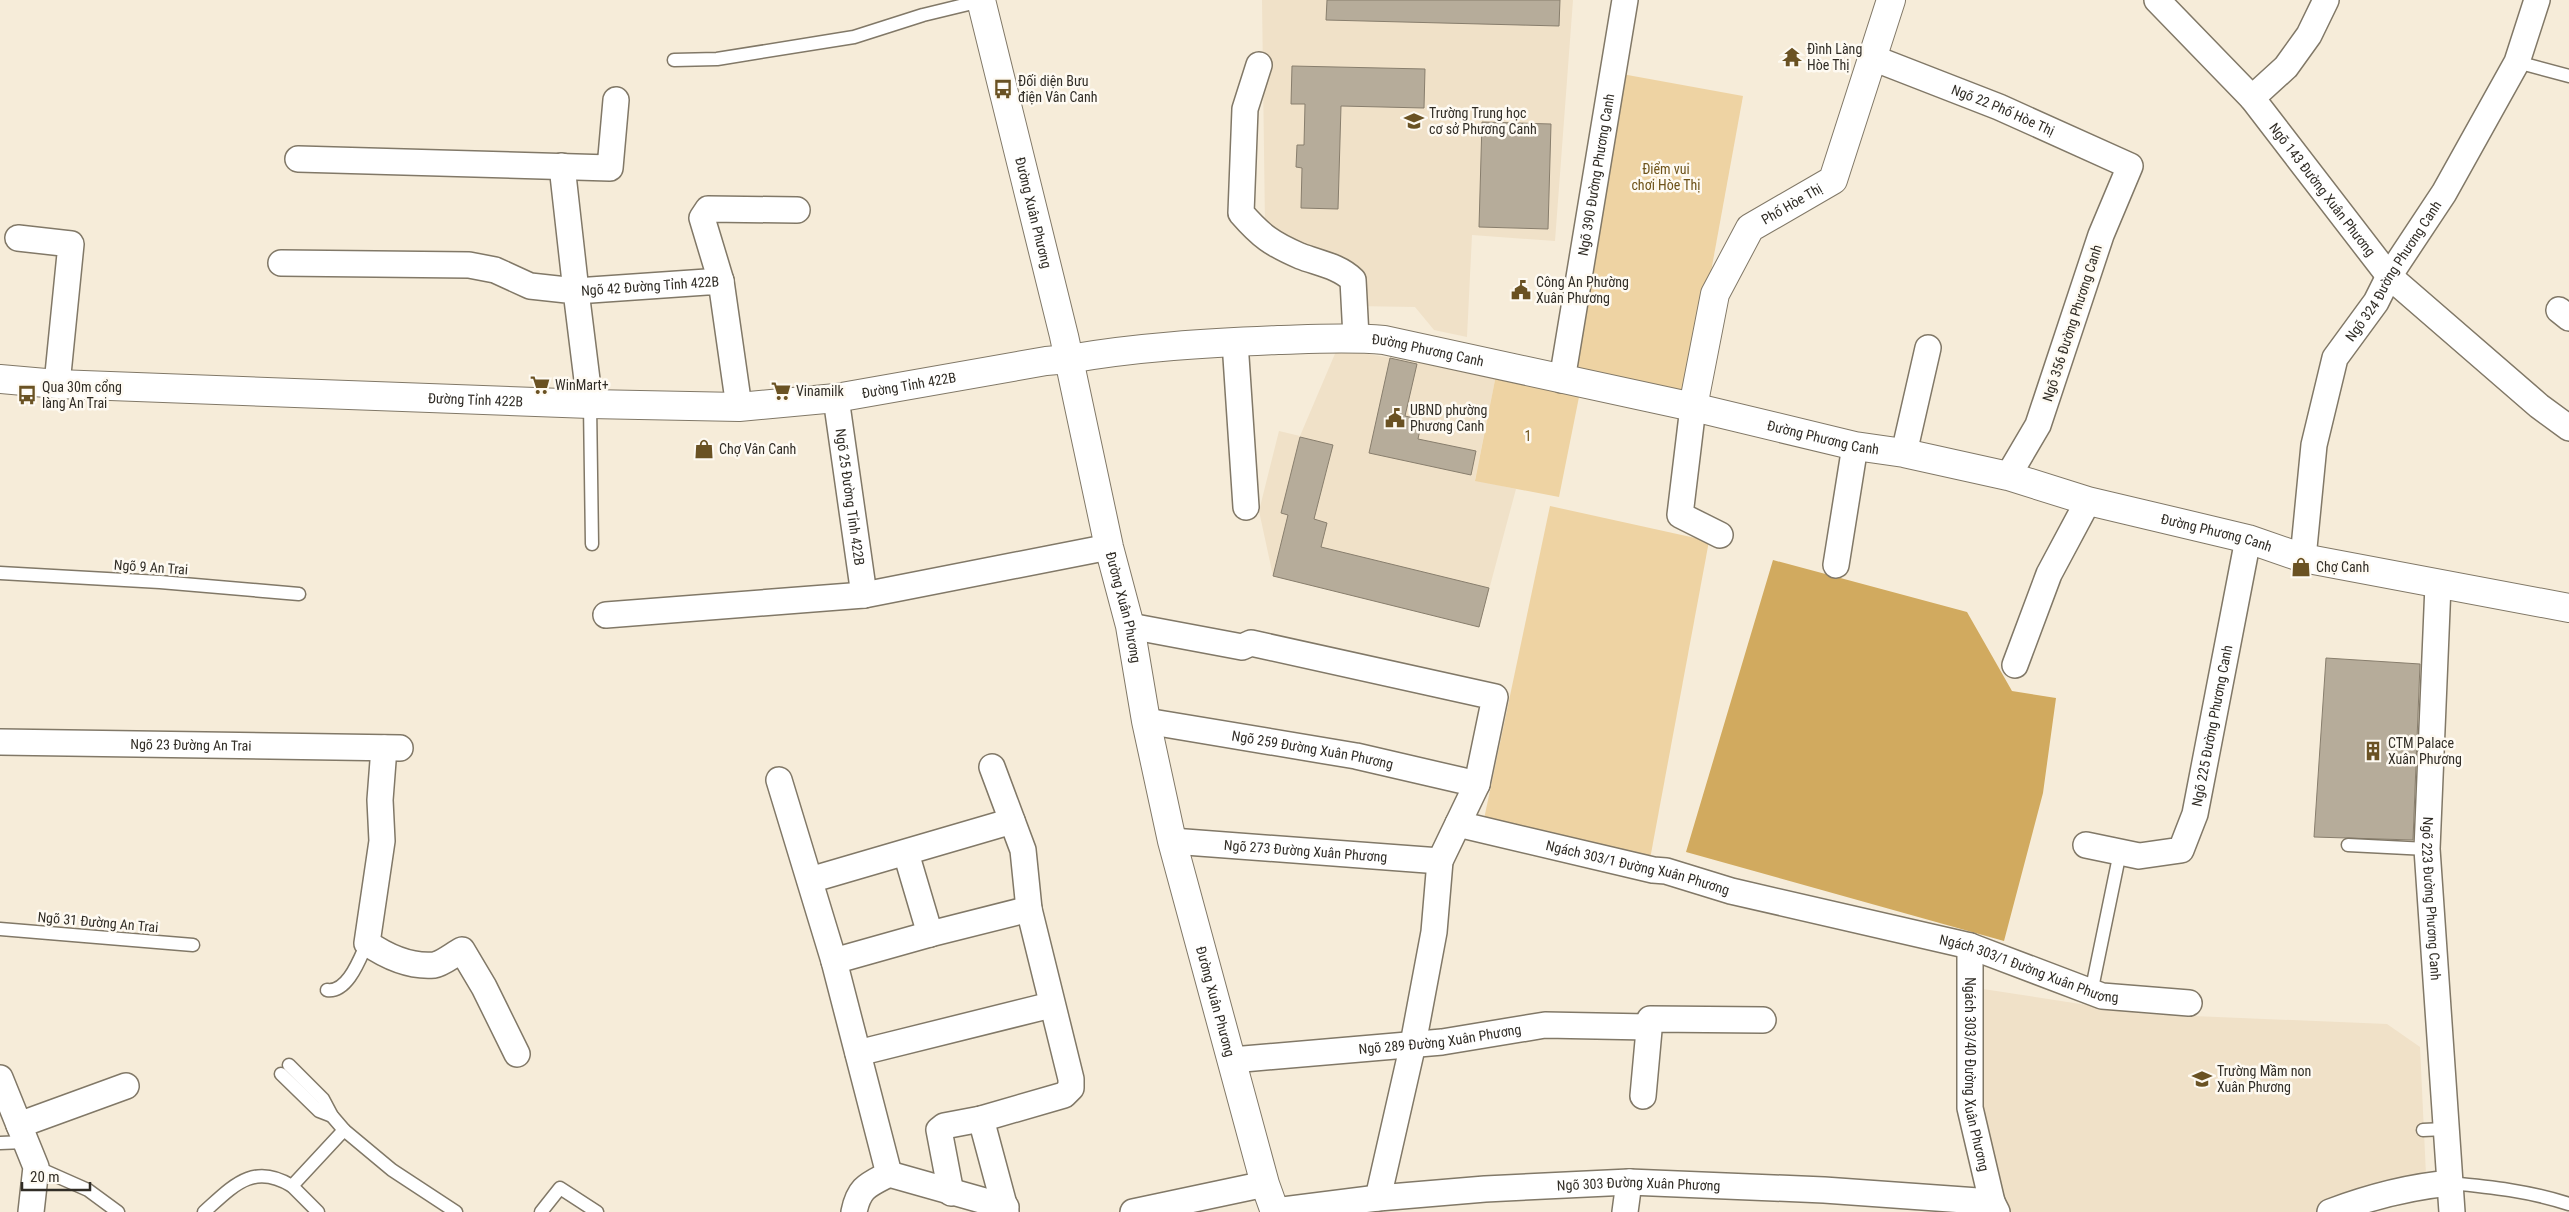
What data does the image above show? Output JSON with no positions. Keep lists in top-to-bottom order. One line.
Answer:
{"streets":{"main road":["Phố Hòe Thị","Đường Xuân Phương","Đường Phương Canh","Đường Tỉnh 422B"],"street":["Ngõ 22 Phố Hòe Thị","Ngõ 390 Đường Phương Canh","Ngõ 143 Đường Xuân Phương","Ngõ 324 Đường Phương Canh","Ngõ 42 Đường Tỉnh 422B","Ngõ 356 Đường Phương Canh","Ngõ 25 Đường Tỉnh 422B","Ngõ 225 Đường Phương Canh","Ngõ 23 Đường An Trai","Ngõ 259 Đường Xuân Phương","Ngõ 273 Đường Xuân Phương","Ngách 303/1 Đường Xuân Phương","Ngõ 223 Đường Phương Canh","Ngõ 289 Đường Xuân Phương","Ngách 303/40 Đường Xuân Phương","Ngõ 303 Đường Xuân Phương"],"lane":["Ngõ 9 An Trai","Ngõ 31 Đường An Trai"]},"crossings":[["Ngõ 22 Phố Hòe Thị","Phố Hòe Thị"],["Ngõ 22 Phố Hòe Thị","Ngõ 356 Đường Phương Canh"],["Ngõ 390 Đường Phương Canh","Đường Phương Canh"],["Ngõ 143 Đường Xuân Phương","Ngõ 324 Đường Phương Canh"],["Phố Hòe Thị","Đường Phương Canh"],["Đường Xuân Phương","Đường Phương Canh"],["Đường Xuân Phương","Đường Tỉnh 422B"],["Đường Xuân Phương","Ngõ 259 Đường Xuân Phương"],["Đường Xuân Phương","Ngõ 273 Đường Xuân Phương"],["Đường Xuân Phương","Ngõ 289 Đường Xuân Phương"],["Đường Xuân Phương","Ngõ 303 Đường Xuân Phương"],["Ngõ 324 Đường Phương Canh","Đường Phương Canh"],["Ngõ 42 Đường Tỉnh 422B","Đường Tỉnh 422B"],["Ngõ 356 Đường Phương Canh","Đường Phương Canh"],["Đường Phương Canh","Đường Tỉnh 422B"],["Đường Phương Canh","Ngõ 225 Đường Phương Canh"],["Đường Phương Canh","Ngõ 223 Đường Phương Canh"],["Đường Tỉnh 422B","Ngõ 25 Đường Tỉnh 422B"],["Ngách 303/1 Đường Xuân Phương","Ngách 303/40 Đường Xuân Phương"],["Ngách 303/40 Đường Xuân Phương","Ngõ 303 Đường Xuân Phương"]],"parks":["Điểm vui chơi Hòe Thị","1"],"places":{"temple":["Đình Làng Hòe Thị"],"bus stop":["Đối diện Bưu điện Vân Canh","Qua 30m cổng làng An Trai"],"school or university":["Trường Trung học cơ sở Phương Canh","Trường Mầm non Xuân Phương"],"public building":["Công An Phường Xuân Phương","UBND phường Phương Canh"],"supermarket":["WinMart+","Vinamilk"],"shop":["Chợ Vân Canh","Chợ Canh"],"building":["CTM Palace Xuân Phương"]},"scale_bar":"20 m"}
